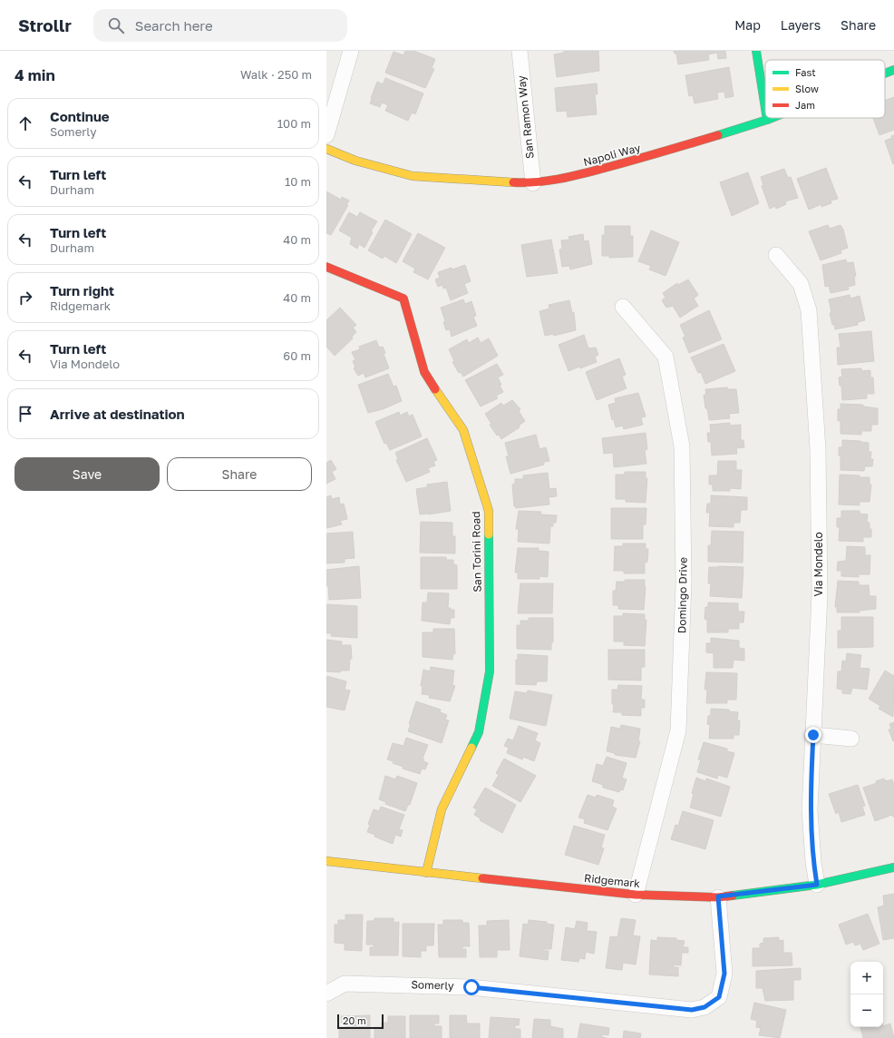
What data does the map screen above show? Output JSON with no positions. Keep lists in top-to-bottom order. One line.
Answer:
{"streets":{"street":["San Ramon Way","Napoli Way","San Torini Road","Via Mondelo","Domingo Drive","Ridgemark","Somerly"]},"crossings":[["San Ramon Way","Napoli Way"],["San Torini Road","Ridgemark"],["Via Mondelo","Ridgemark"],["Domingo Drive","Ridgemark"],["Ridgemark","Somerly"]],"legend":["Fast","Slow","Jam"],"scale_bar":"20 m","page":{"header":"Strollr","search":"Search here","nav":["Map","Layers","Share"],"heading":["4 min","Walk · 250 m"],"list":[["Continue","Somerly","100 m"],["Turn left","Durham","10 m"],["Turn left","Durham","40 m"],["Turn right","Ridgemark","40 m"],["Turn left","Via Mondelo","60 m"],"Arrive at destination"],"buttons":["Save","Share"],"map_buttons":["+","−"],"scale":"20 m"}}
